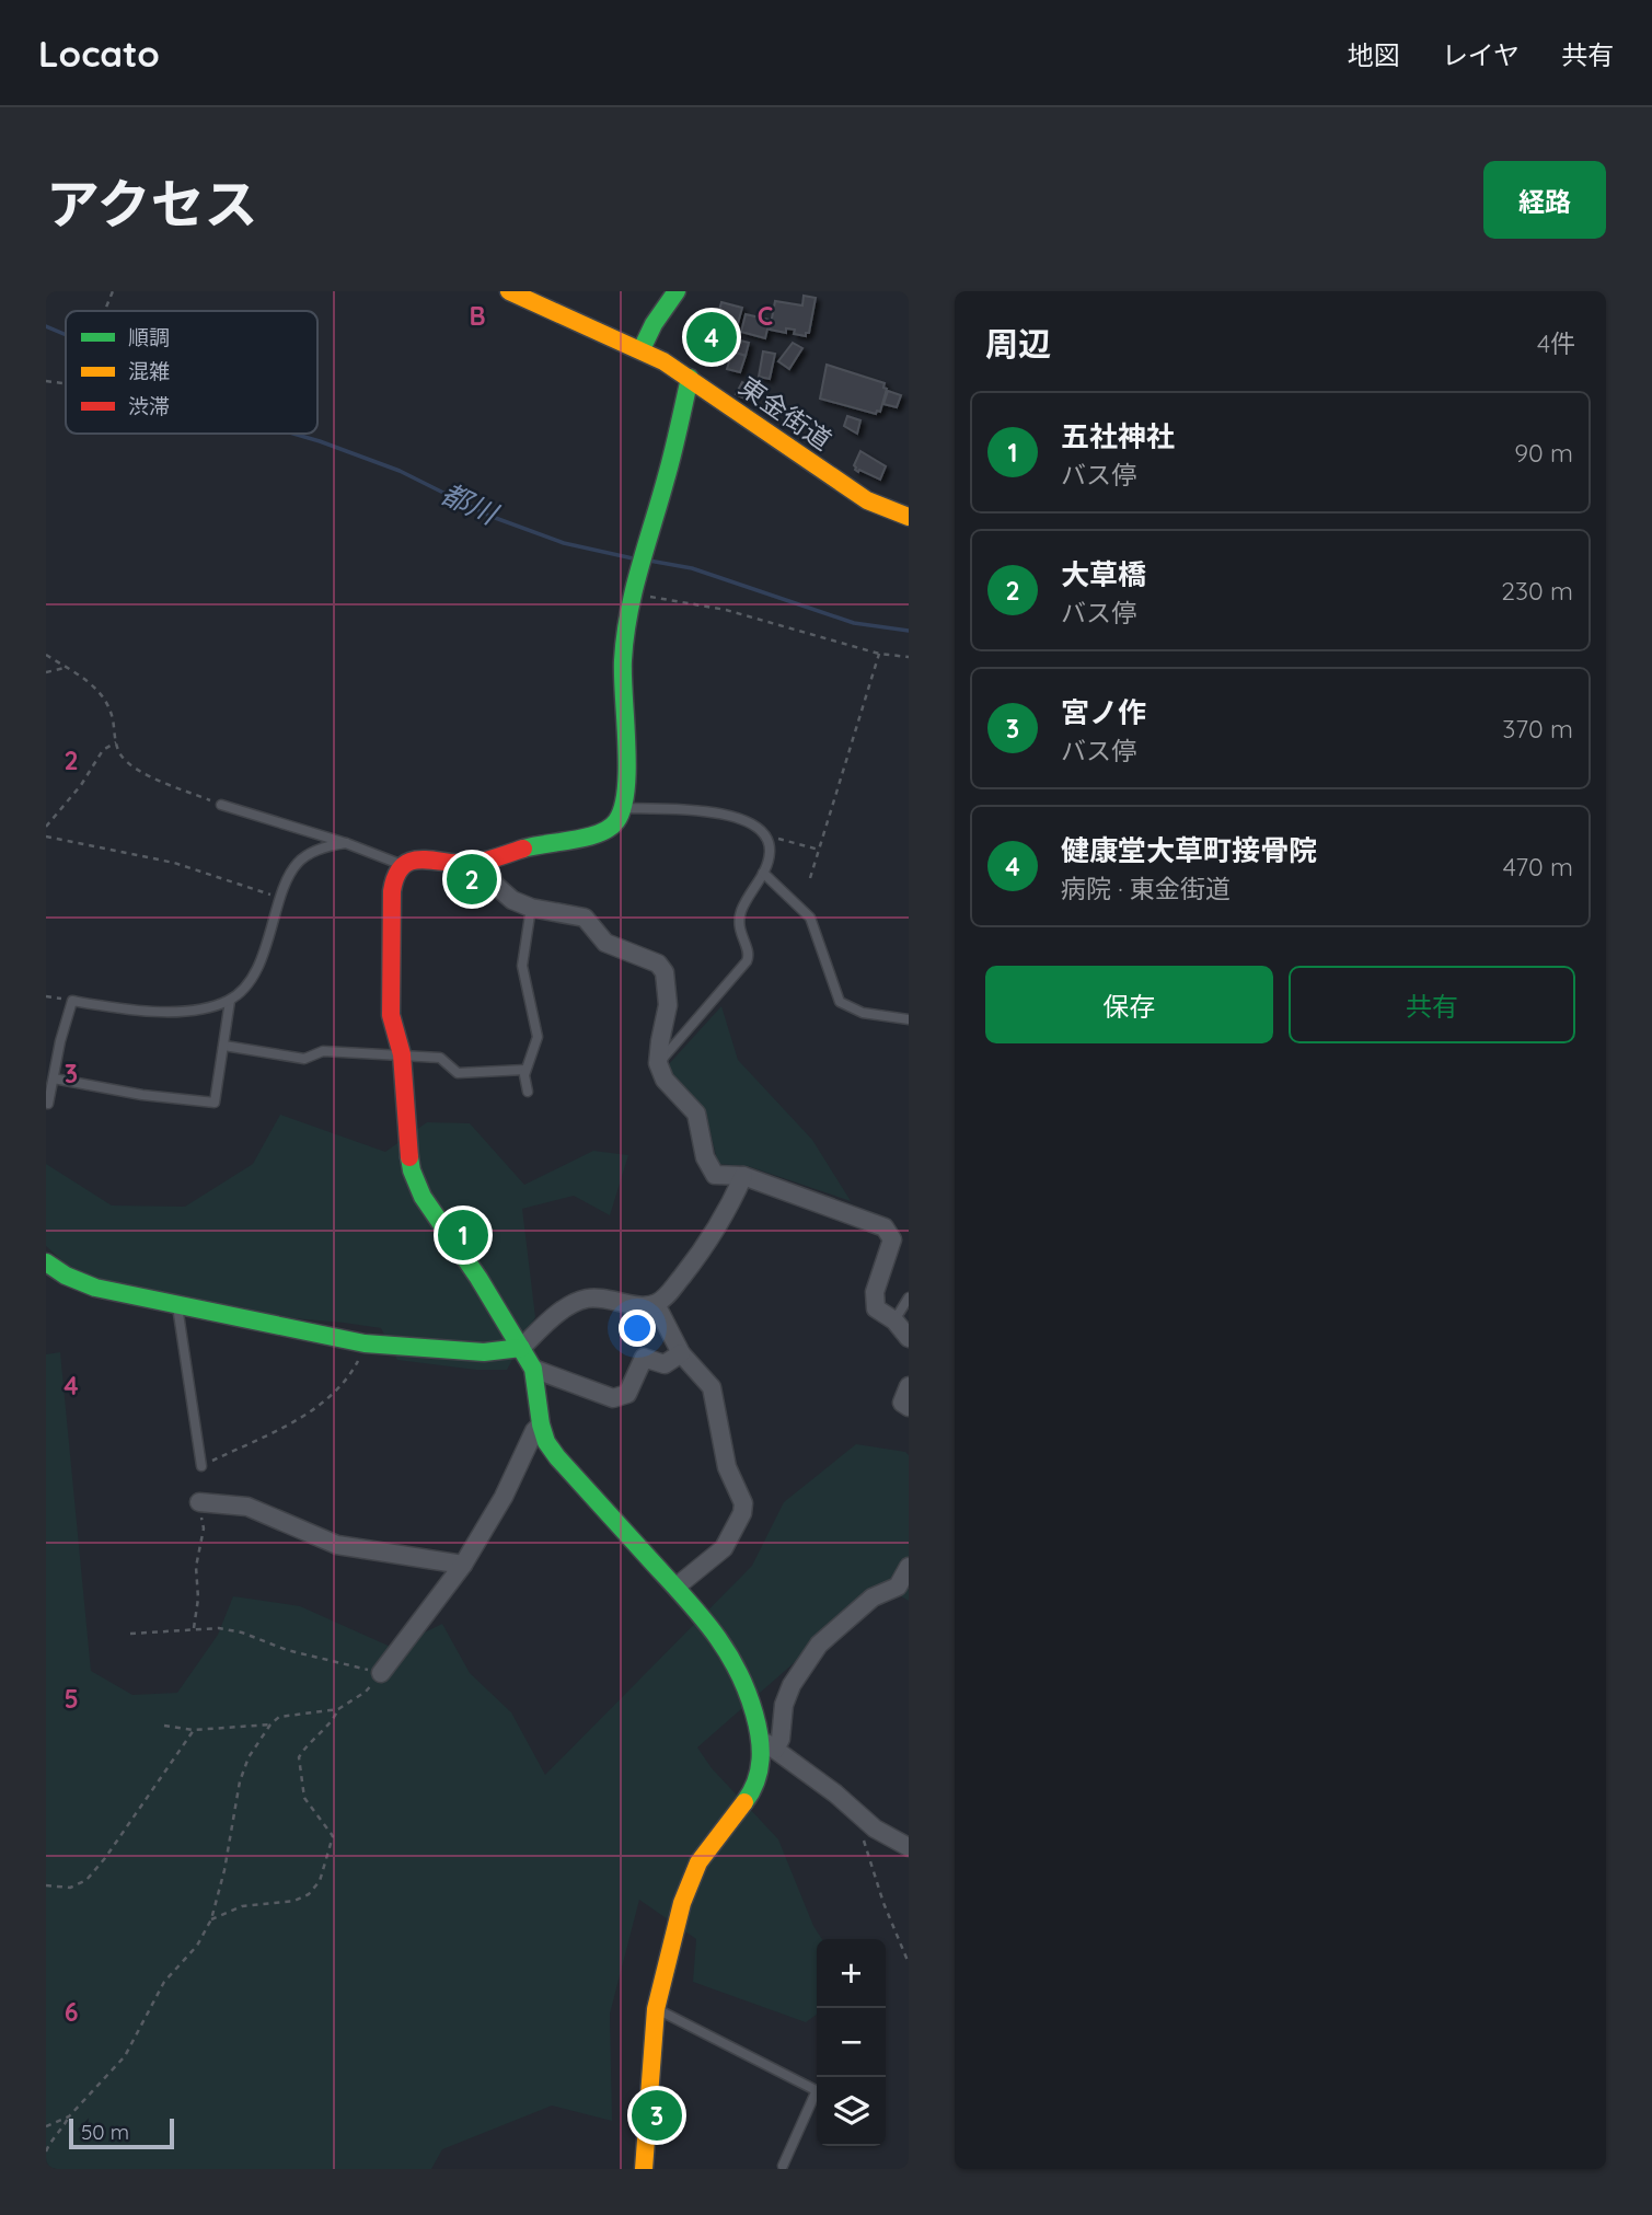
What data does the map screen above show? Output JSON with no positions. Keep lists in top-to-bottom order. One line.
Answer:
{"streets":{"main road":["東金街道"]},"water":["都川"],"legend":["順調","混雑","渋滞"],"scale_bar":"50 m","page":{"header":"Locato","nav":["地図","レイヤ","共有"],"title":"アクセス","buttons":["経路",["保存","共有"]],"heading":["周辺","4件"],"pins":["4","2","1","3"],"list":[{"mark":"1","name":"五社神社","note":"バス停","value":"90 m"},{"mark":"2","name":"大草橋","note":"バス停","value":"230 m"},{"mark":"3","name":"宮ノ作","note":"バス停","value":"370 m"},{"mark":"4","name":"健康堂大草町接骨院","note":"病院 · 東金街道","value":"470 m"}],"map_buttons":["+","−"],"scale":"50 m"},"grid":{"columns":["B","C"],"rows":["2","3","4","5","6"]}}
